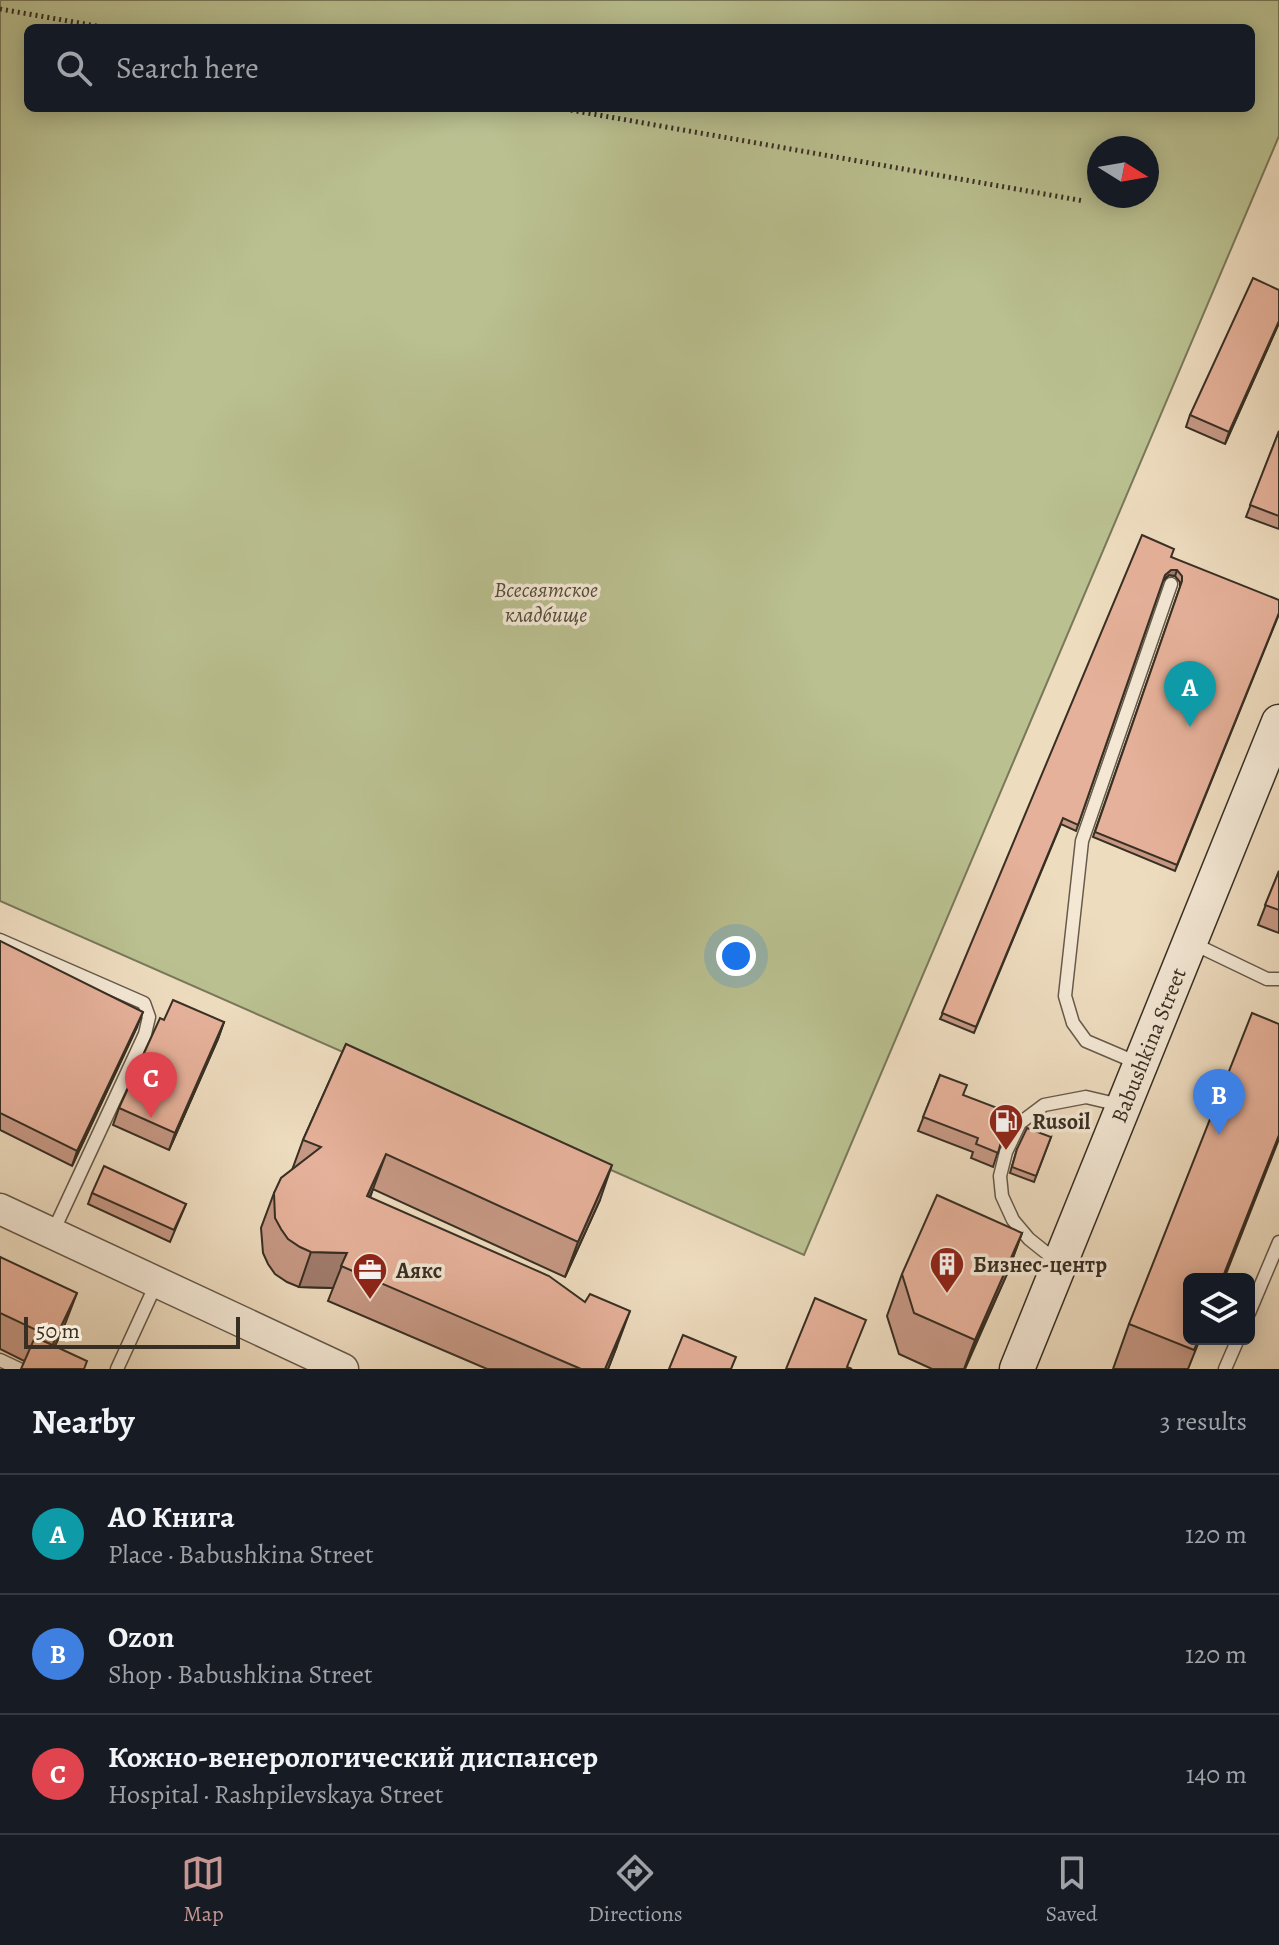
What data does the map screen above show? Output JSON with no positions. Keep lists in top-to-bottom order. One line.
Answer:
{"streets":{"main road":["Babushkina Street"]},"parks":["Всесвятское кладбище"],"places":{"fuel station":["Rusoil"],"building":["Бизнес-центр"],"office":["Аякс"]},"scale_bar":"50 m","north":"right","page":{"search":"Search here","pins":["A","C","B"],"scale":"50 m","heading":["Nearby","3 results"],"list":[{"mark":"A","name":"АО Книга","note":"Place · Babushkina Street","value":"120 m"},{"mark":"B","name":"Ozon","note":"Shop · Babushkina Street","value":"120 m"},{"mark":"C","name":"Кожно-венерологический диспансер","note":"Hospital · Rashpilevskaya Street","value":"140 m"}],"nav":["Map","Directions","Saved"]}}
